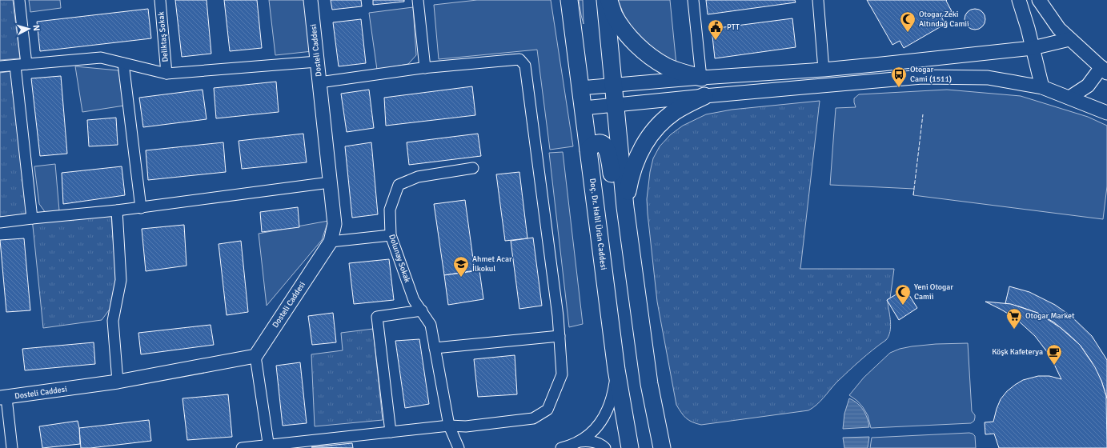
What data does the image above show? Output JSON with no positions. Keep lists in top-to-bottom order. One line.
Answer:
{"streets":{"main road":["Doç. Dr. Halil Ürün Caddesi"],"street":["Deliktaş Sokak","Dosteli Caddesi","Dolunay Sokak"]},"places":{"mosque":["Otogar Zeki Altındağ Camii","Yeni Otogar Camii"],"public building":["PTT"],"bus stop":["Otogar Cami (1511)"],"school or university":["Ahmet Acar İlkokul"],"supermarket":["Otogar Market"],"cafe":["Köşk Kafeterya"]},"north":"right"}
